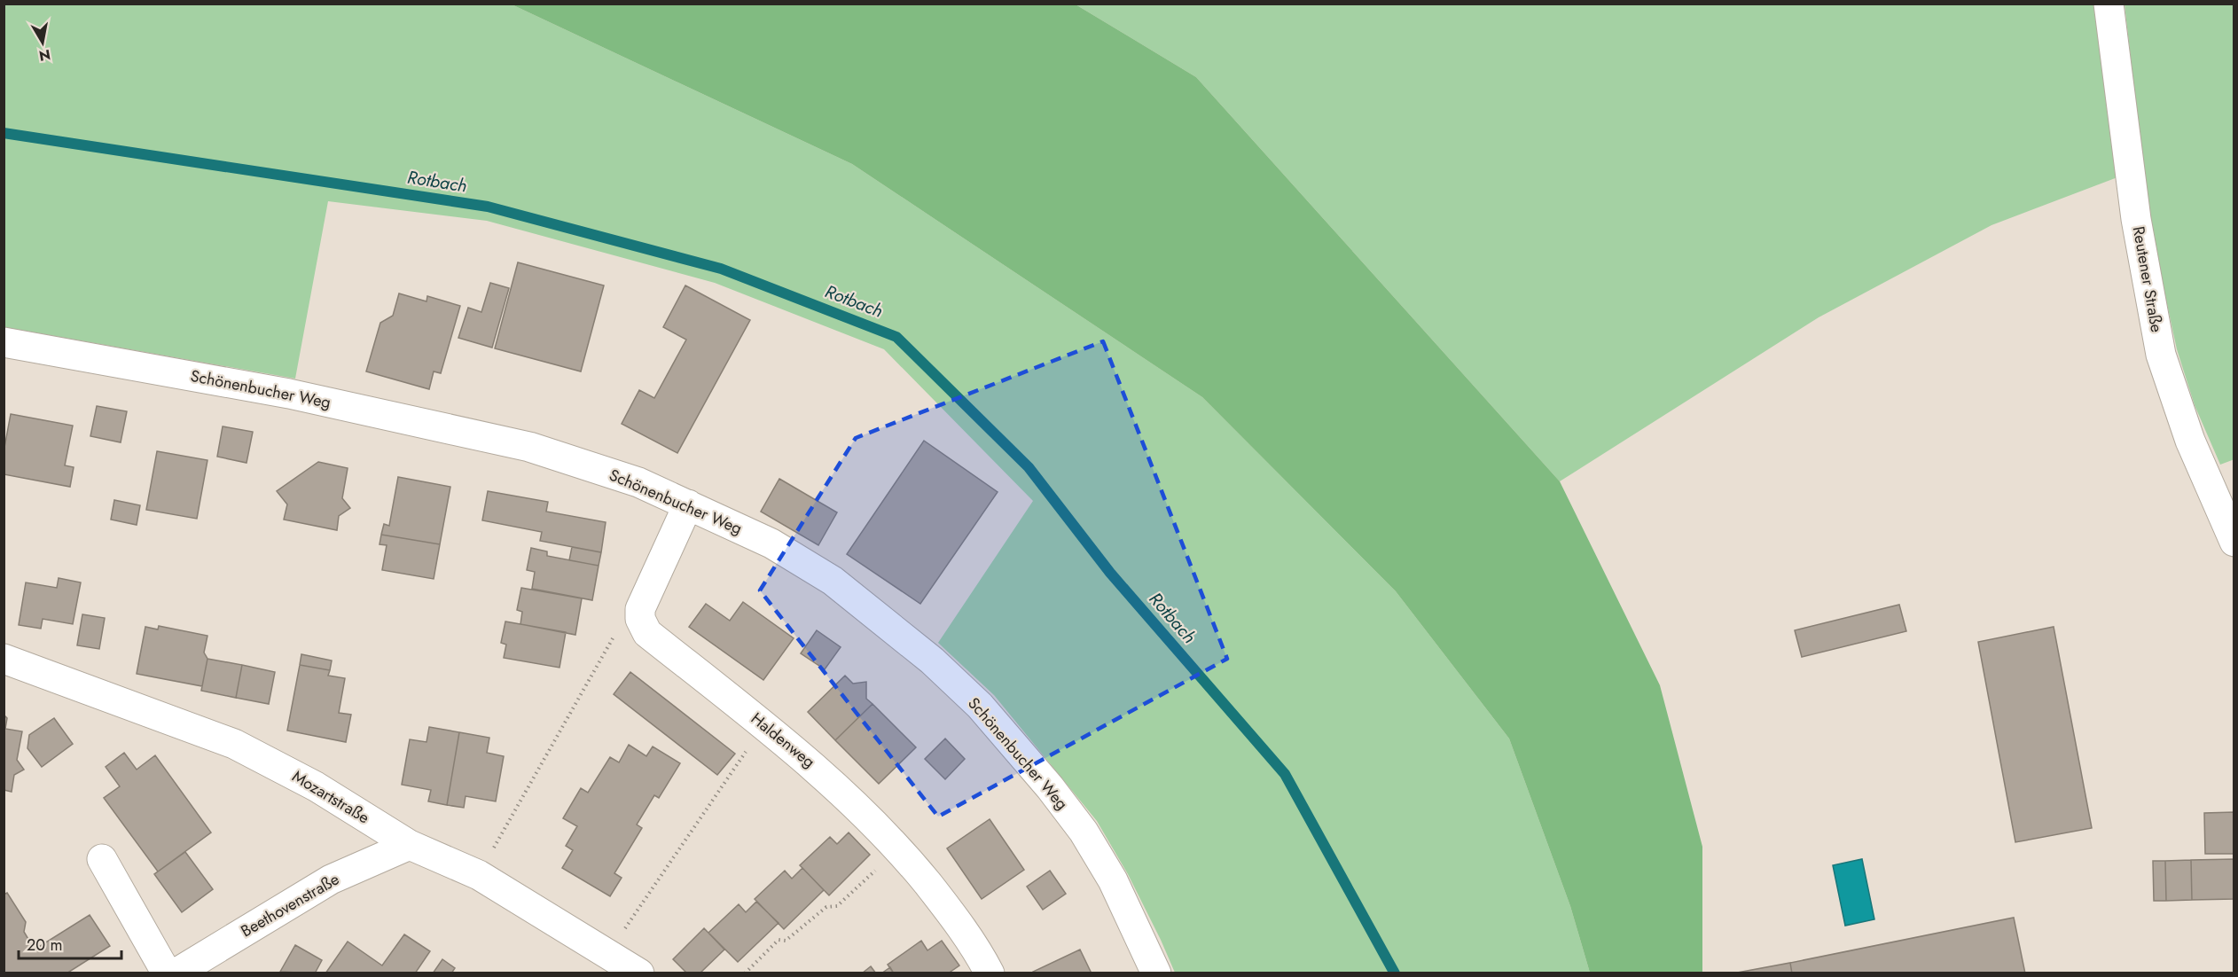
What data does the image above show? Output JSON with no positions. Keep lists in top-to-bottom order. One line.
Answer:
{"streets":{"street":["Reutener Straße","Schönenbucher Weg","Haldenweg","Mozartstraße","Beethovenstraße"]},"crossings":[["Mozartstraße","Beethovenstraße"]],"water":["Rotbach"],"scale_bar":"20 m","north":"bottom"}
